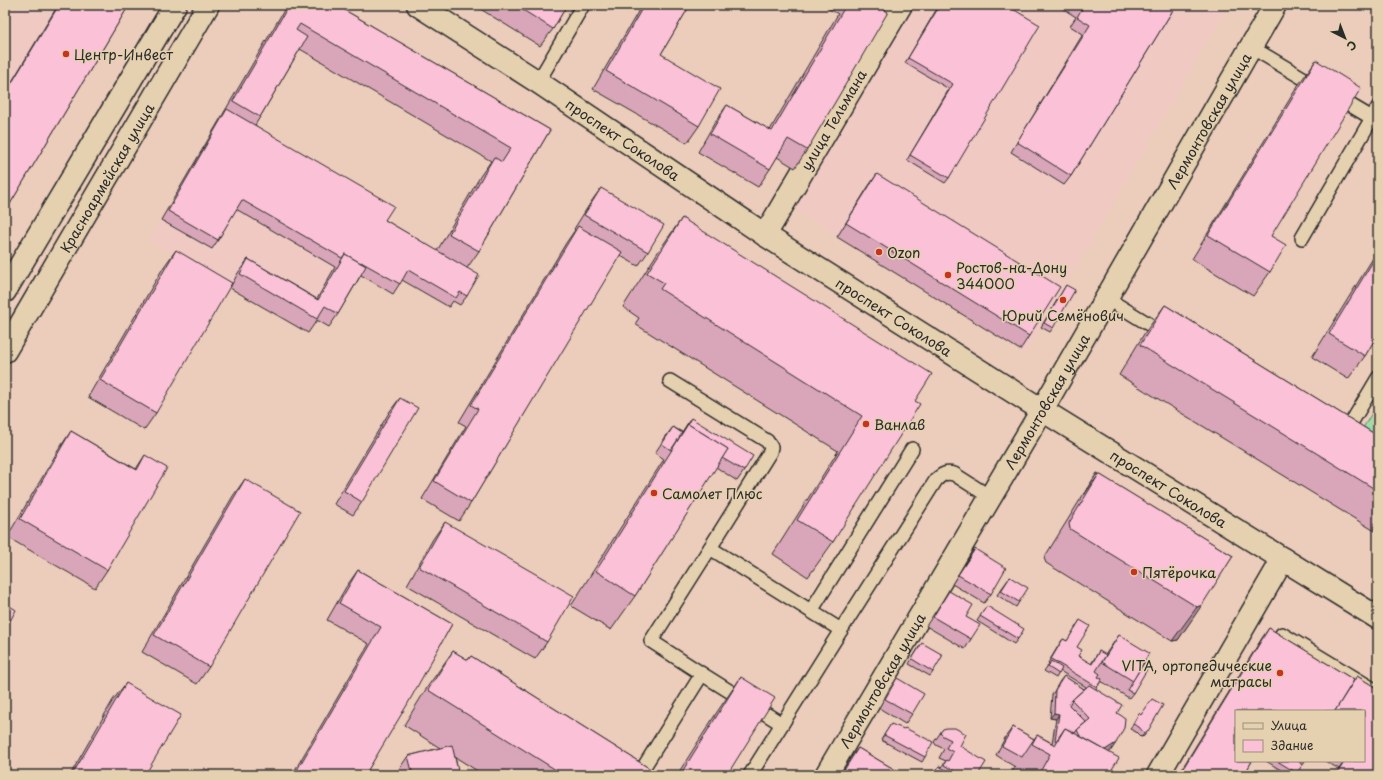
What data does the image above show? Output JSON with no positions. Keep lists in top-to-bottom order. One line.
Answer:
{"streets":{"main road":["улица Тельмана","Лермонтовская улица","проспект Соколова","Красноармейская улица"]},"crossings":[["улица Тельмана","проспект Соколова"],["Лермонтовская улица","проспект Соколова"]],"places":["Центр-Инвест","Ozon","Ростов-на-Дону 344000","Юрий Семёнович","Ванлав","Самолет Плюс","Пятёрочка","VITA, ортопедические матрасы"],"legend":["Улица","Здание"],"north":"bottom right"}
